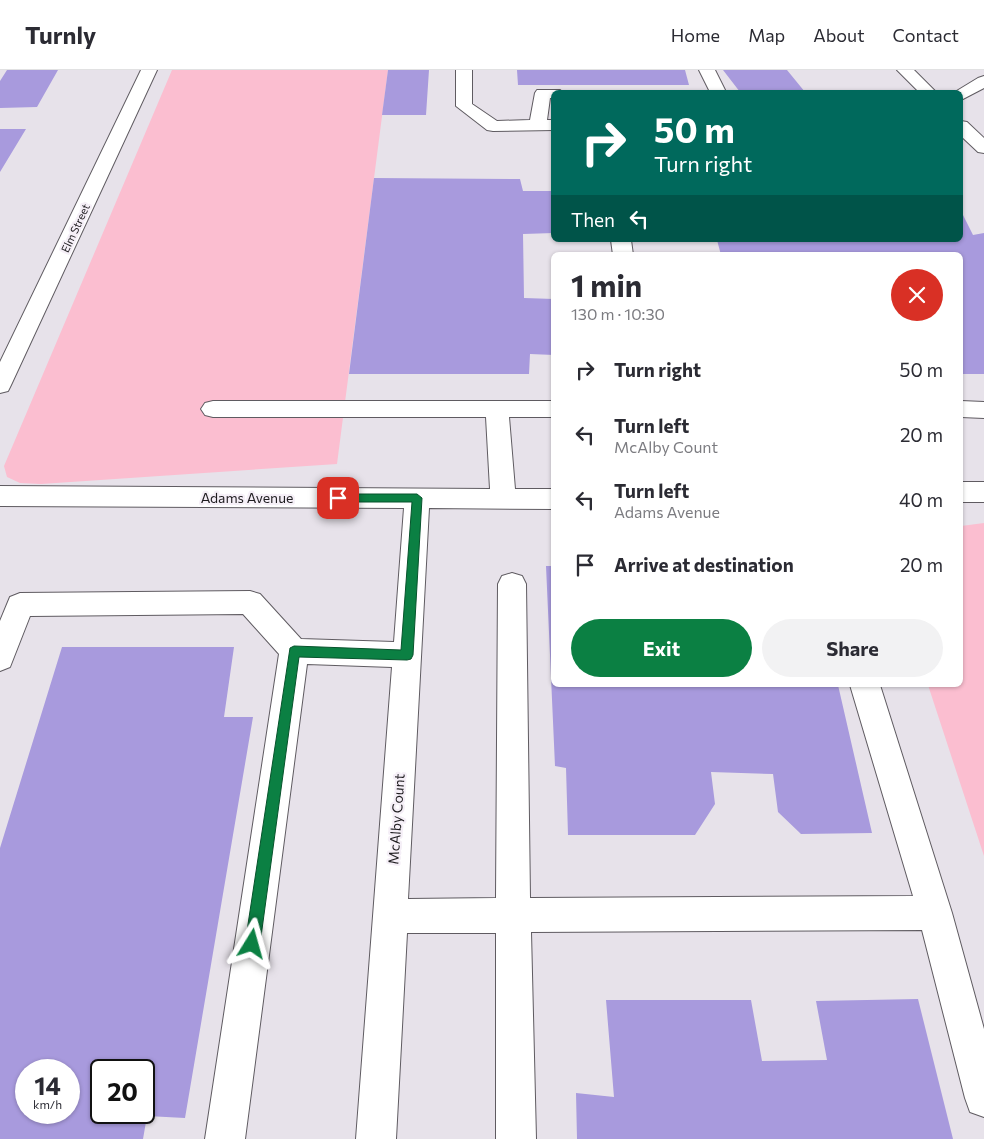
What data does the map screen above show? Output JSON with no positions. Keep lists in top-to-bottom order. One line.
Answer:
{"streets":{"street":["Elm Street","Adams Avenue","McAlby Count"]},"crossings":[["Adams Avenue","McAlby Count"]],"page":{"header":"Turnly","nav":["Home","Map","About","Contact"],"turn":["50 m","Turn right"],"then":"Then","heading":["1 min","130 m · 10:30"],"list":[{"name":"Turn right","value":"50 m"},{"name":"Turn left","note":"McAlby Count","value":"20 m"},{"name":"Turn left","note":"Adams Avenue","value":"40 m"},{"name":"Arrive at destination","value":"20 m"}],"buttons":["Exit","Share"],"speed":"14 km/h","limit":"20"}}
